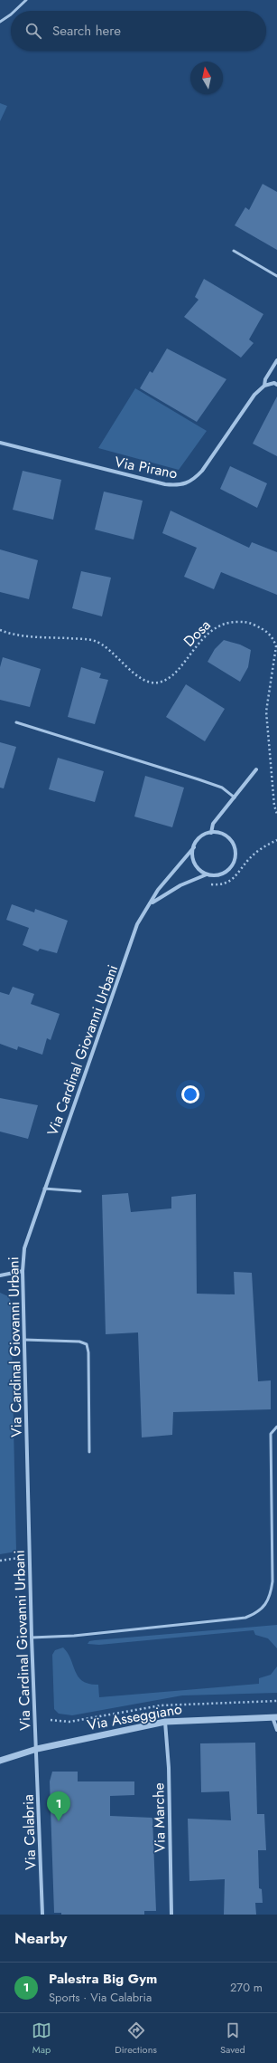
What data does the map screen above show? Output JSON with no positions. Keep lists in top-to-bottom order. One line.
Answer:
{"streets":{"street":["Via Pirano","Via Cardinal Giovanni Urbani","Via Asseggiano","Via Marche","Via Calabria"],"path":["Dosa"]},"crossings":[["Via Cardinal Giovanni Urbani","Via Asseggiano"],["Via Cardinal Giovanni Urbani","Via Calabria"],["Via Asseggiano","Via Marche"],["Via Asseggiano","Via Calabria"]],"north":"top","page":{"search":"Search here","pins":"1","heading":"Nearby","list":[{"mark":"1","name":"Palestra Big Gym","note":"Sports · Via Calabria","value":"270 m"}],"nav":["Map","Directions","Saved"]}}
